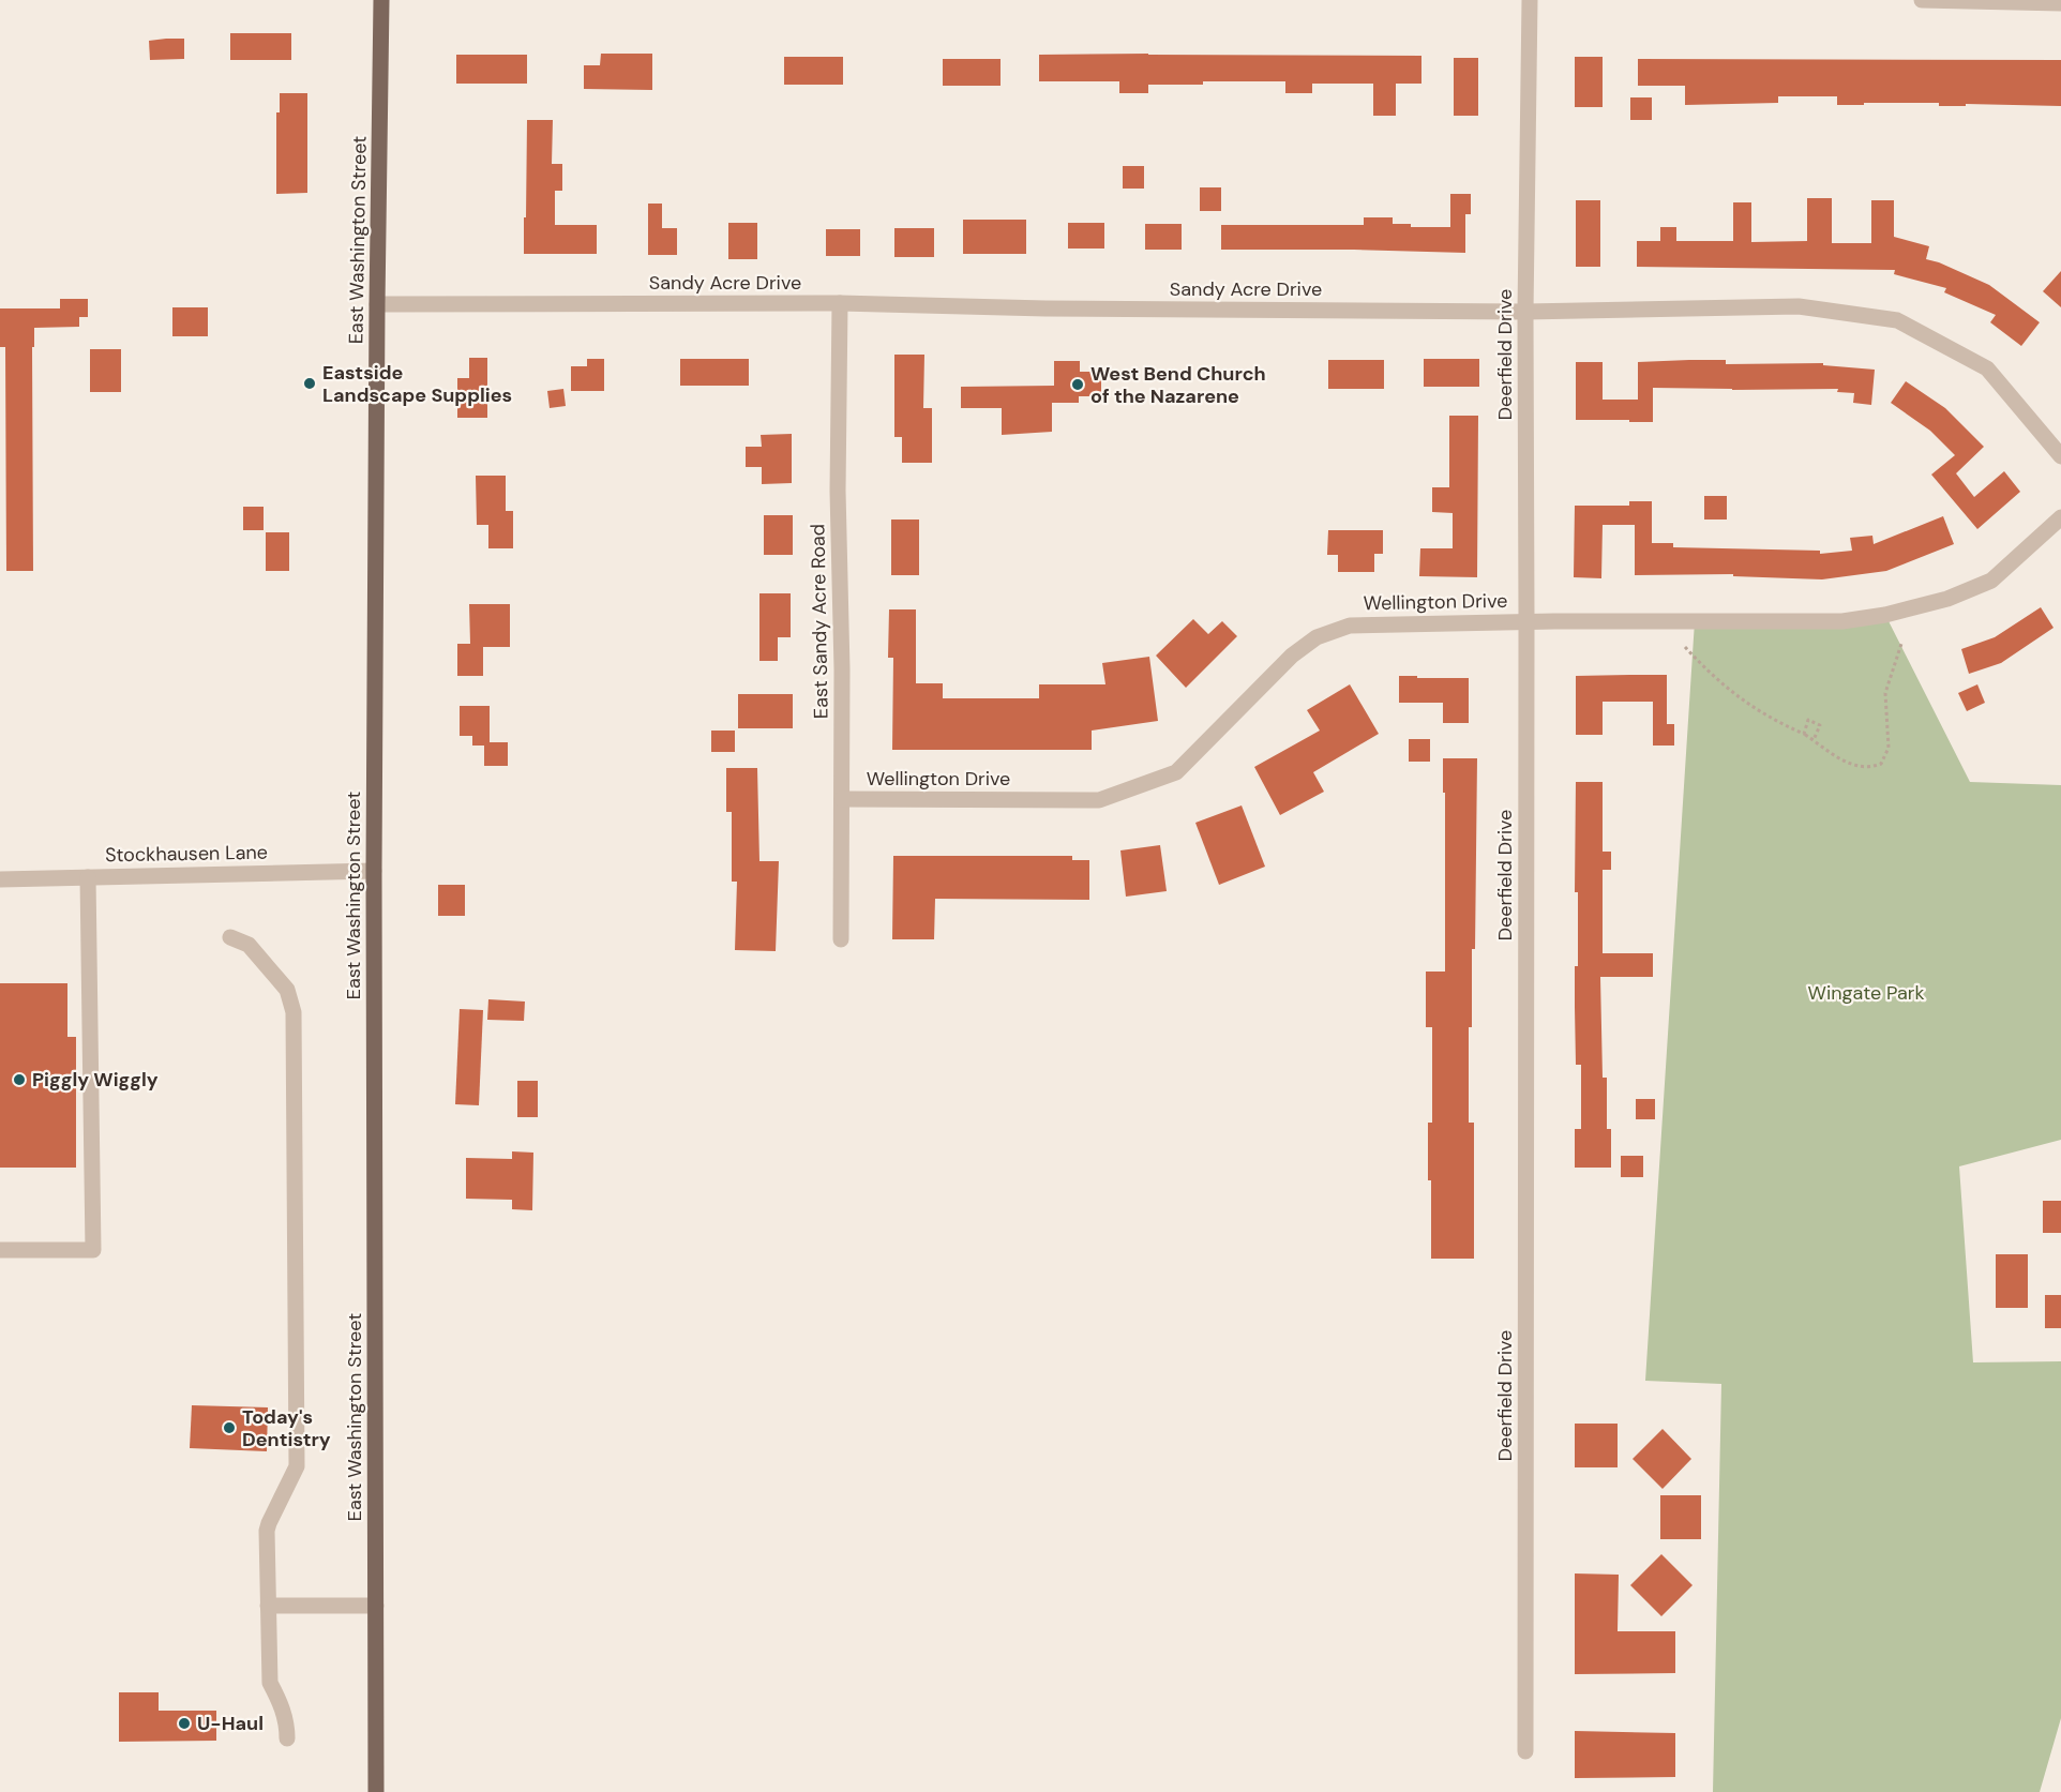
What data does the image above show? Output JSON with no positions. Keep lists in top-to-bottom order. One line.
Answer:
{"streets":{"main road":["East Washington Street"],"street":["Sandy Acre Drive","Deerfield Drive","Wellington Drive","East Sandy Acre Road","Stockhausen Lane"]},"crossings":[["East Washington Street","Sandy Acre Drive"],["East Washington Street","Stockhausen Lane"],["Sandy Acre Drive","Deerfield Drive"],["Sandy Acre Drive","East Sandy Acre Road"],["Deerfield Drive","Wellington Drive"],["Wellington Drive","East Sandy Acre Road"]],"parks":["Wingate Park"],"places":["Eastside Landscape Supplies","West Bend Church of the Nazarene","Piggly Wiggly","Today's Dentistry","U-Haul"]}
